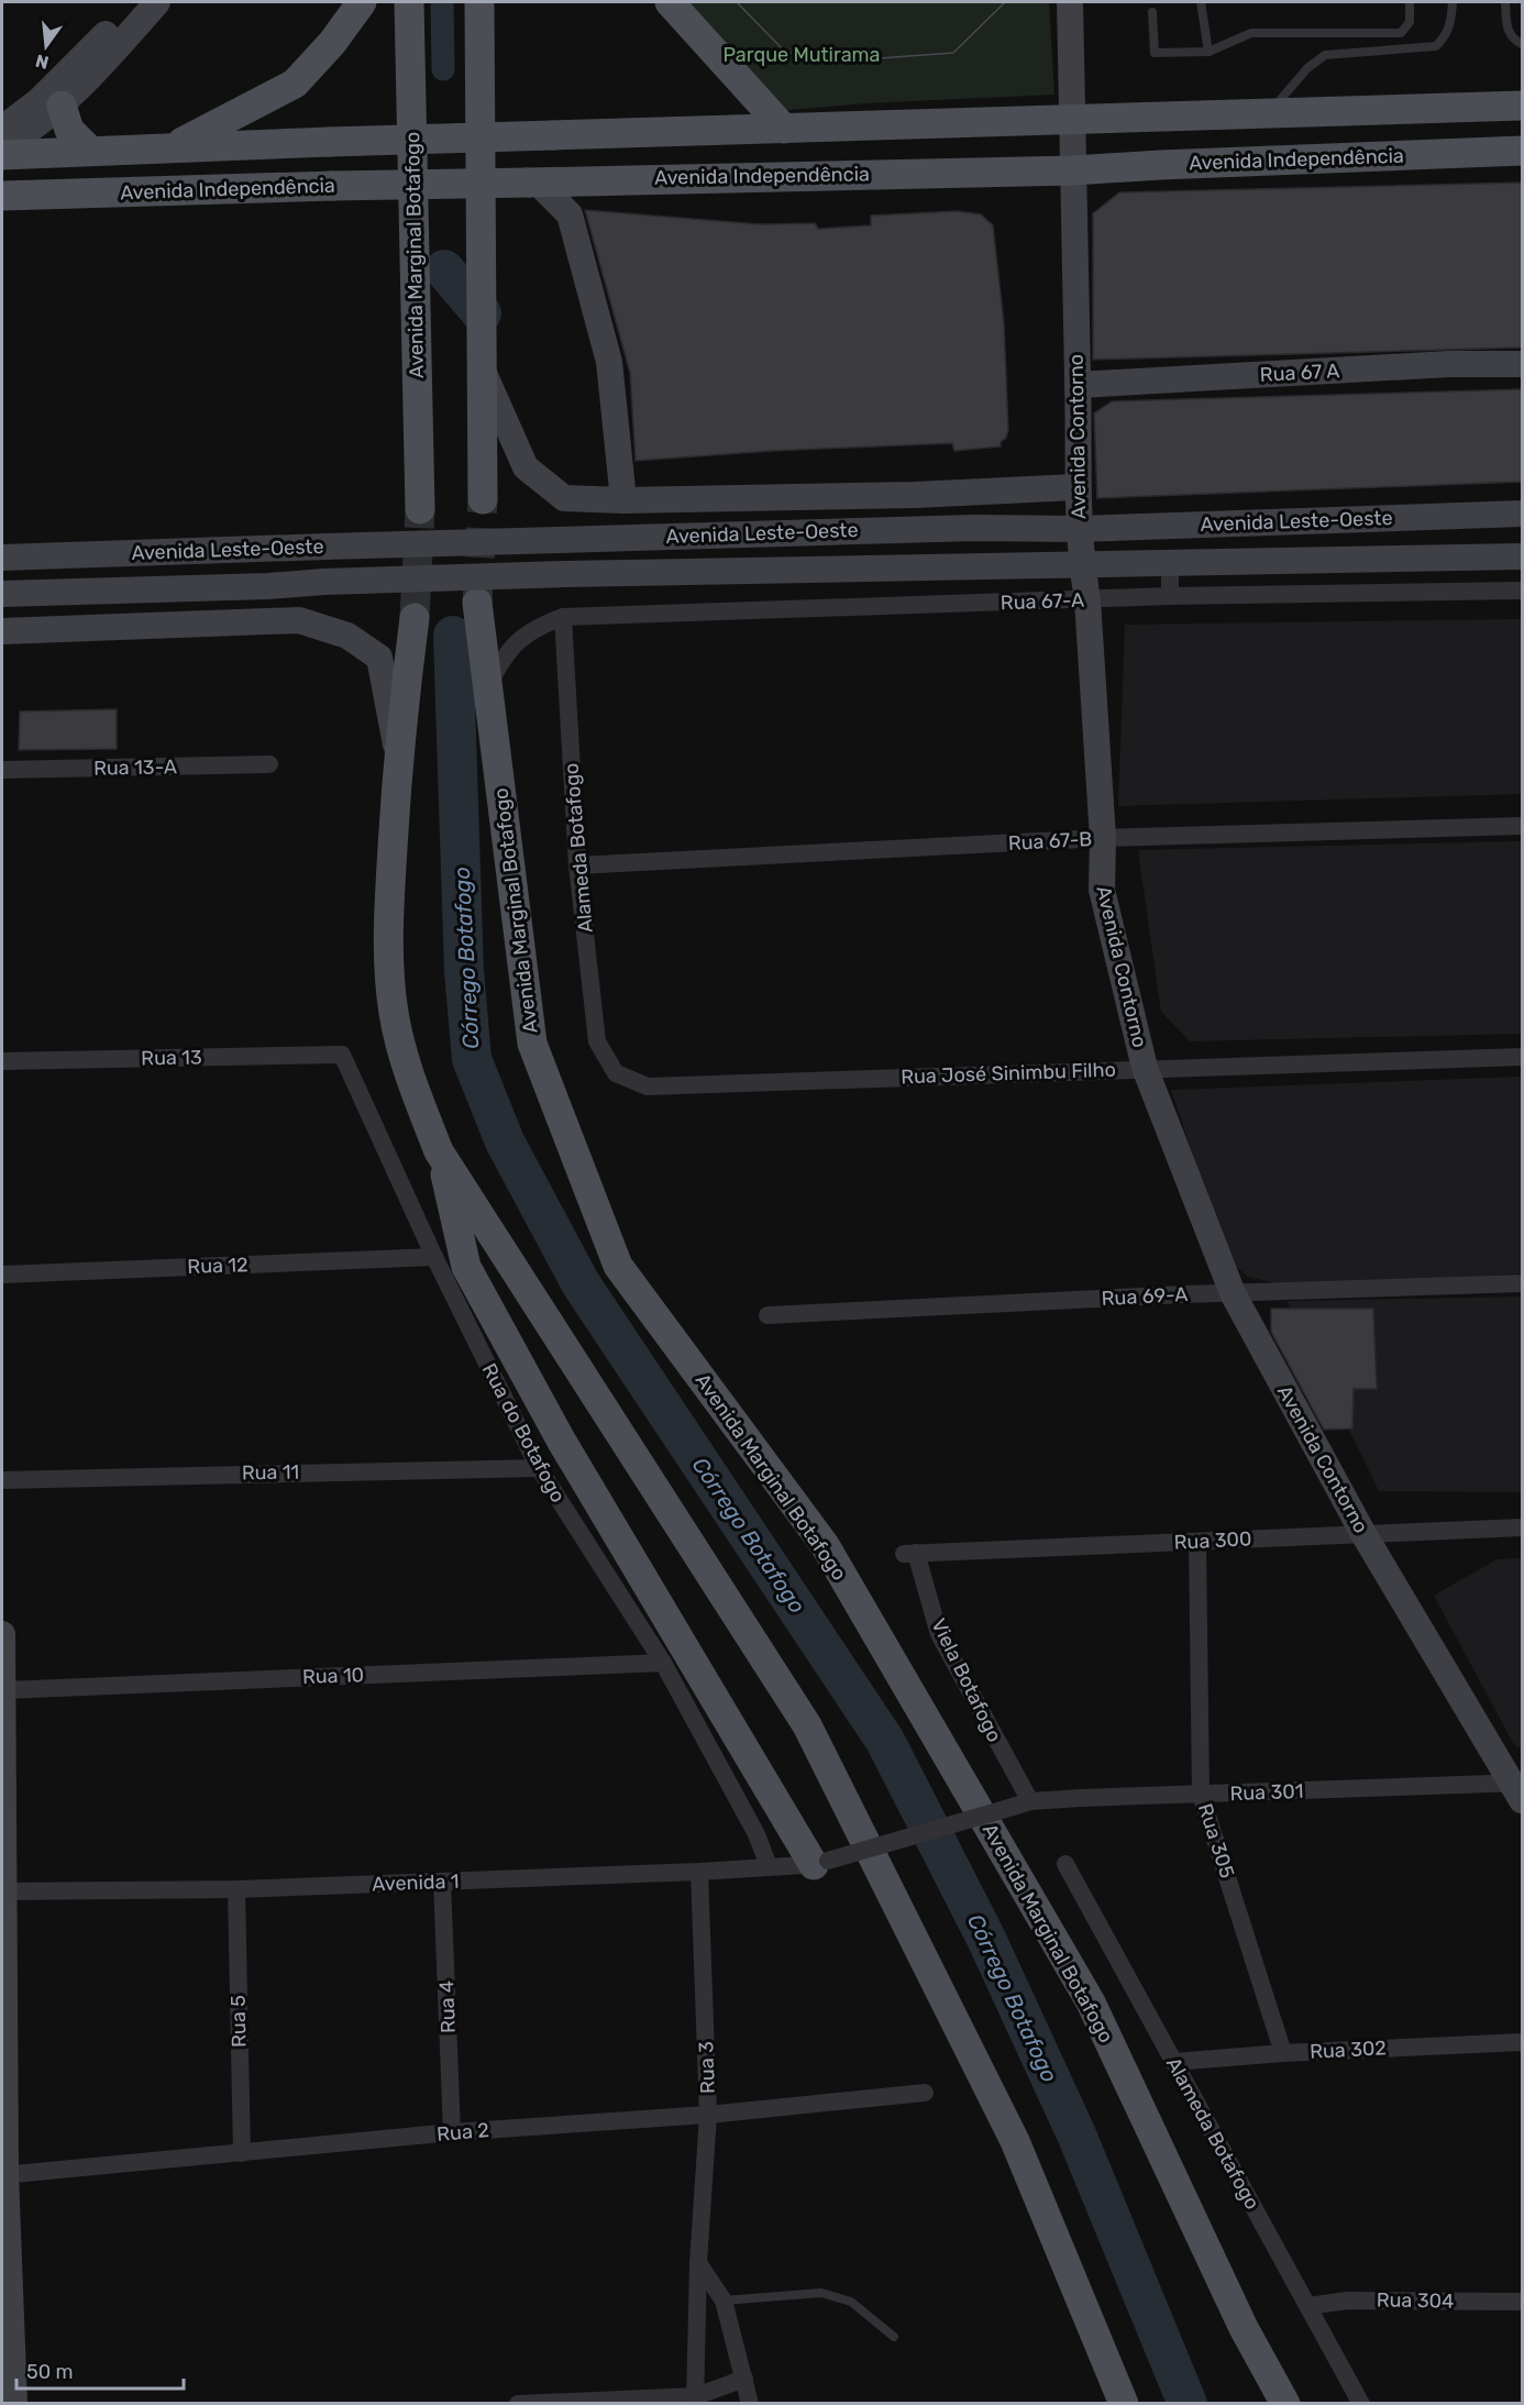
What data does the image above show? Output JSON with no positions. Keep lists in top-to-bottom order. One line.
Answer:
{"streets":{"main road":["Avenida Independência","Avenida Marginal Botafogo","Rua 67 A","Avenida Contorno","Avenida Leste-Oeste"],"street":["Rua 67-A","Rua 13-A","Rua 67-B","Alameda Botafogo","Rua 13","Rua José Sinimbu Filho","Rua 12","Rua 69-A","Rua do Botafogo","Rua 11","Rua 300","Rua 10","Viela Botafogo","Rua 301","Rua 305","Avenida 1","Rua 4","Rua 5","Rua 302","Rua 3","Rua 2","Rua 304"]},"crossings":[["Avenida Independência","Avenida Contorno"],["Rua 67 A","Avenida Contorno"],["Avenida Contorno","Avenida Leste-Oeste"],["Avenida Contorno","Rua 67-A"],["Avenida Contorno","Rua 67-B"],["Avenida Contorno","Rua José Sinimbu Filho"],["Avenida Contorno","Rua 69-A"],["Avenida Contorno","Rua 300"],["Avenida Contorno","Rua 301"],["Rua 67-A","Alameda Botafogo"],["Rua 67-B","Alameda Botafogo"],["Alameda Botafogo","Rua José Sinimbu Filho"],["Alameda Botafogo","Rua 302"],["Alameda Botafogo","Rua 304"],["Rua 13","Rua do Botafogo"],["Rua 12","Rua do Botafogo"],["Rua do Botafogo","Rua 11"],["Rua do Botafogo","Rua 10"],["Rua do Botafogo","Avenida 1"],["Rua 300","Viela Botafogo"],["Rua 300","Rua 305"],["Viela Botafogo","Rua 301"],["Rua 301","Rua 305"],["Rua 301","Avenida 1"],["Rua 305","Rua 302"],["Avenida 1","Rua 4"],["Avenida 1","Rua 5"],["Avenida 1","Rua 3"],["Rua 4","Rua 2"],["Rua 5","Rua 2"],["Rua 3","Rua 2"]],"water":["Córrego Botafogo"],"parks":["Parque Mutirama"],"scale_bar":"50 m","north":"bottom"}
